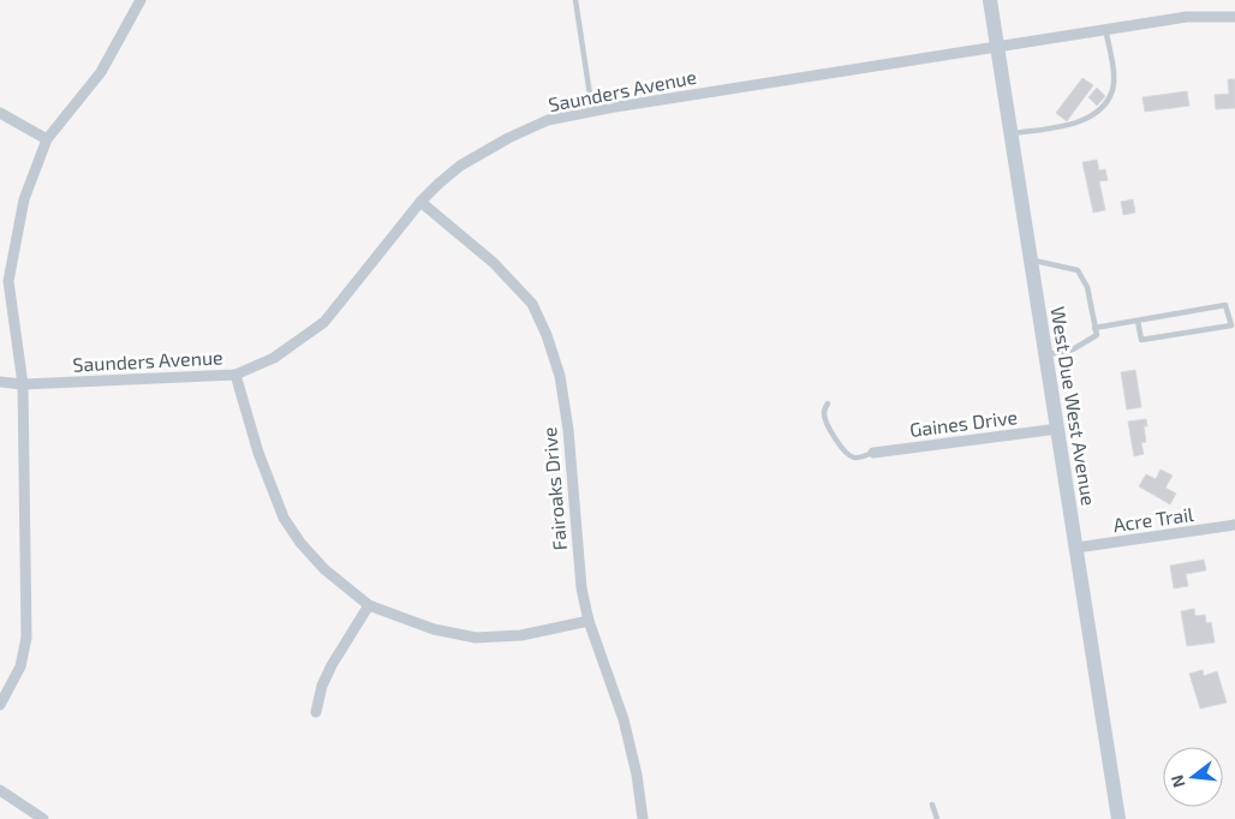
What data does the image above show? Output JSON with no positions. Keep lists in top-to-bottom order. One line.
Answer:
{"streets":{"main road":["West Due West Avenue"],"street":["Saunders Avenue","Gaines Drive","Fairoaks Drive","Acre Trail"]},"crossings":[["Saunders Avenue","West Due West Avenue"],["Saunders Avenue","Fairoaks Drive"],["West Due West Avenue","Gaines Drive"],["West Due West Avenue","Acre Trail"]],"north":"left"}
